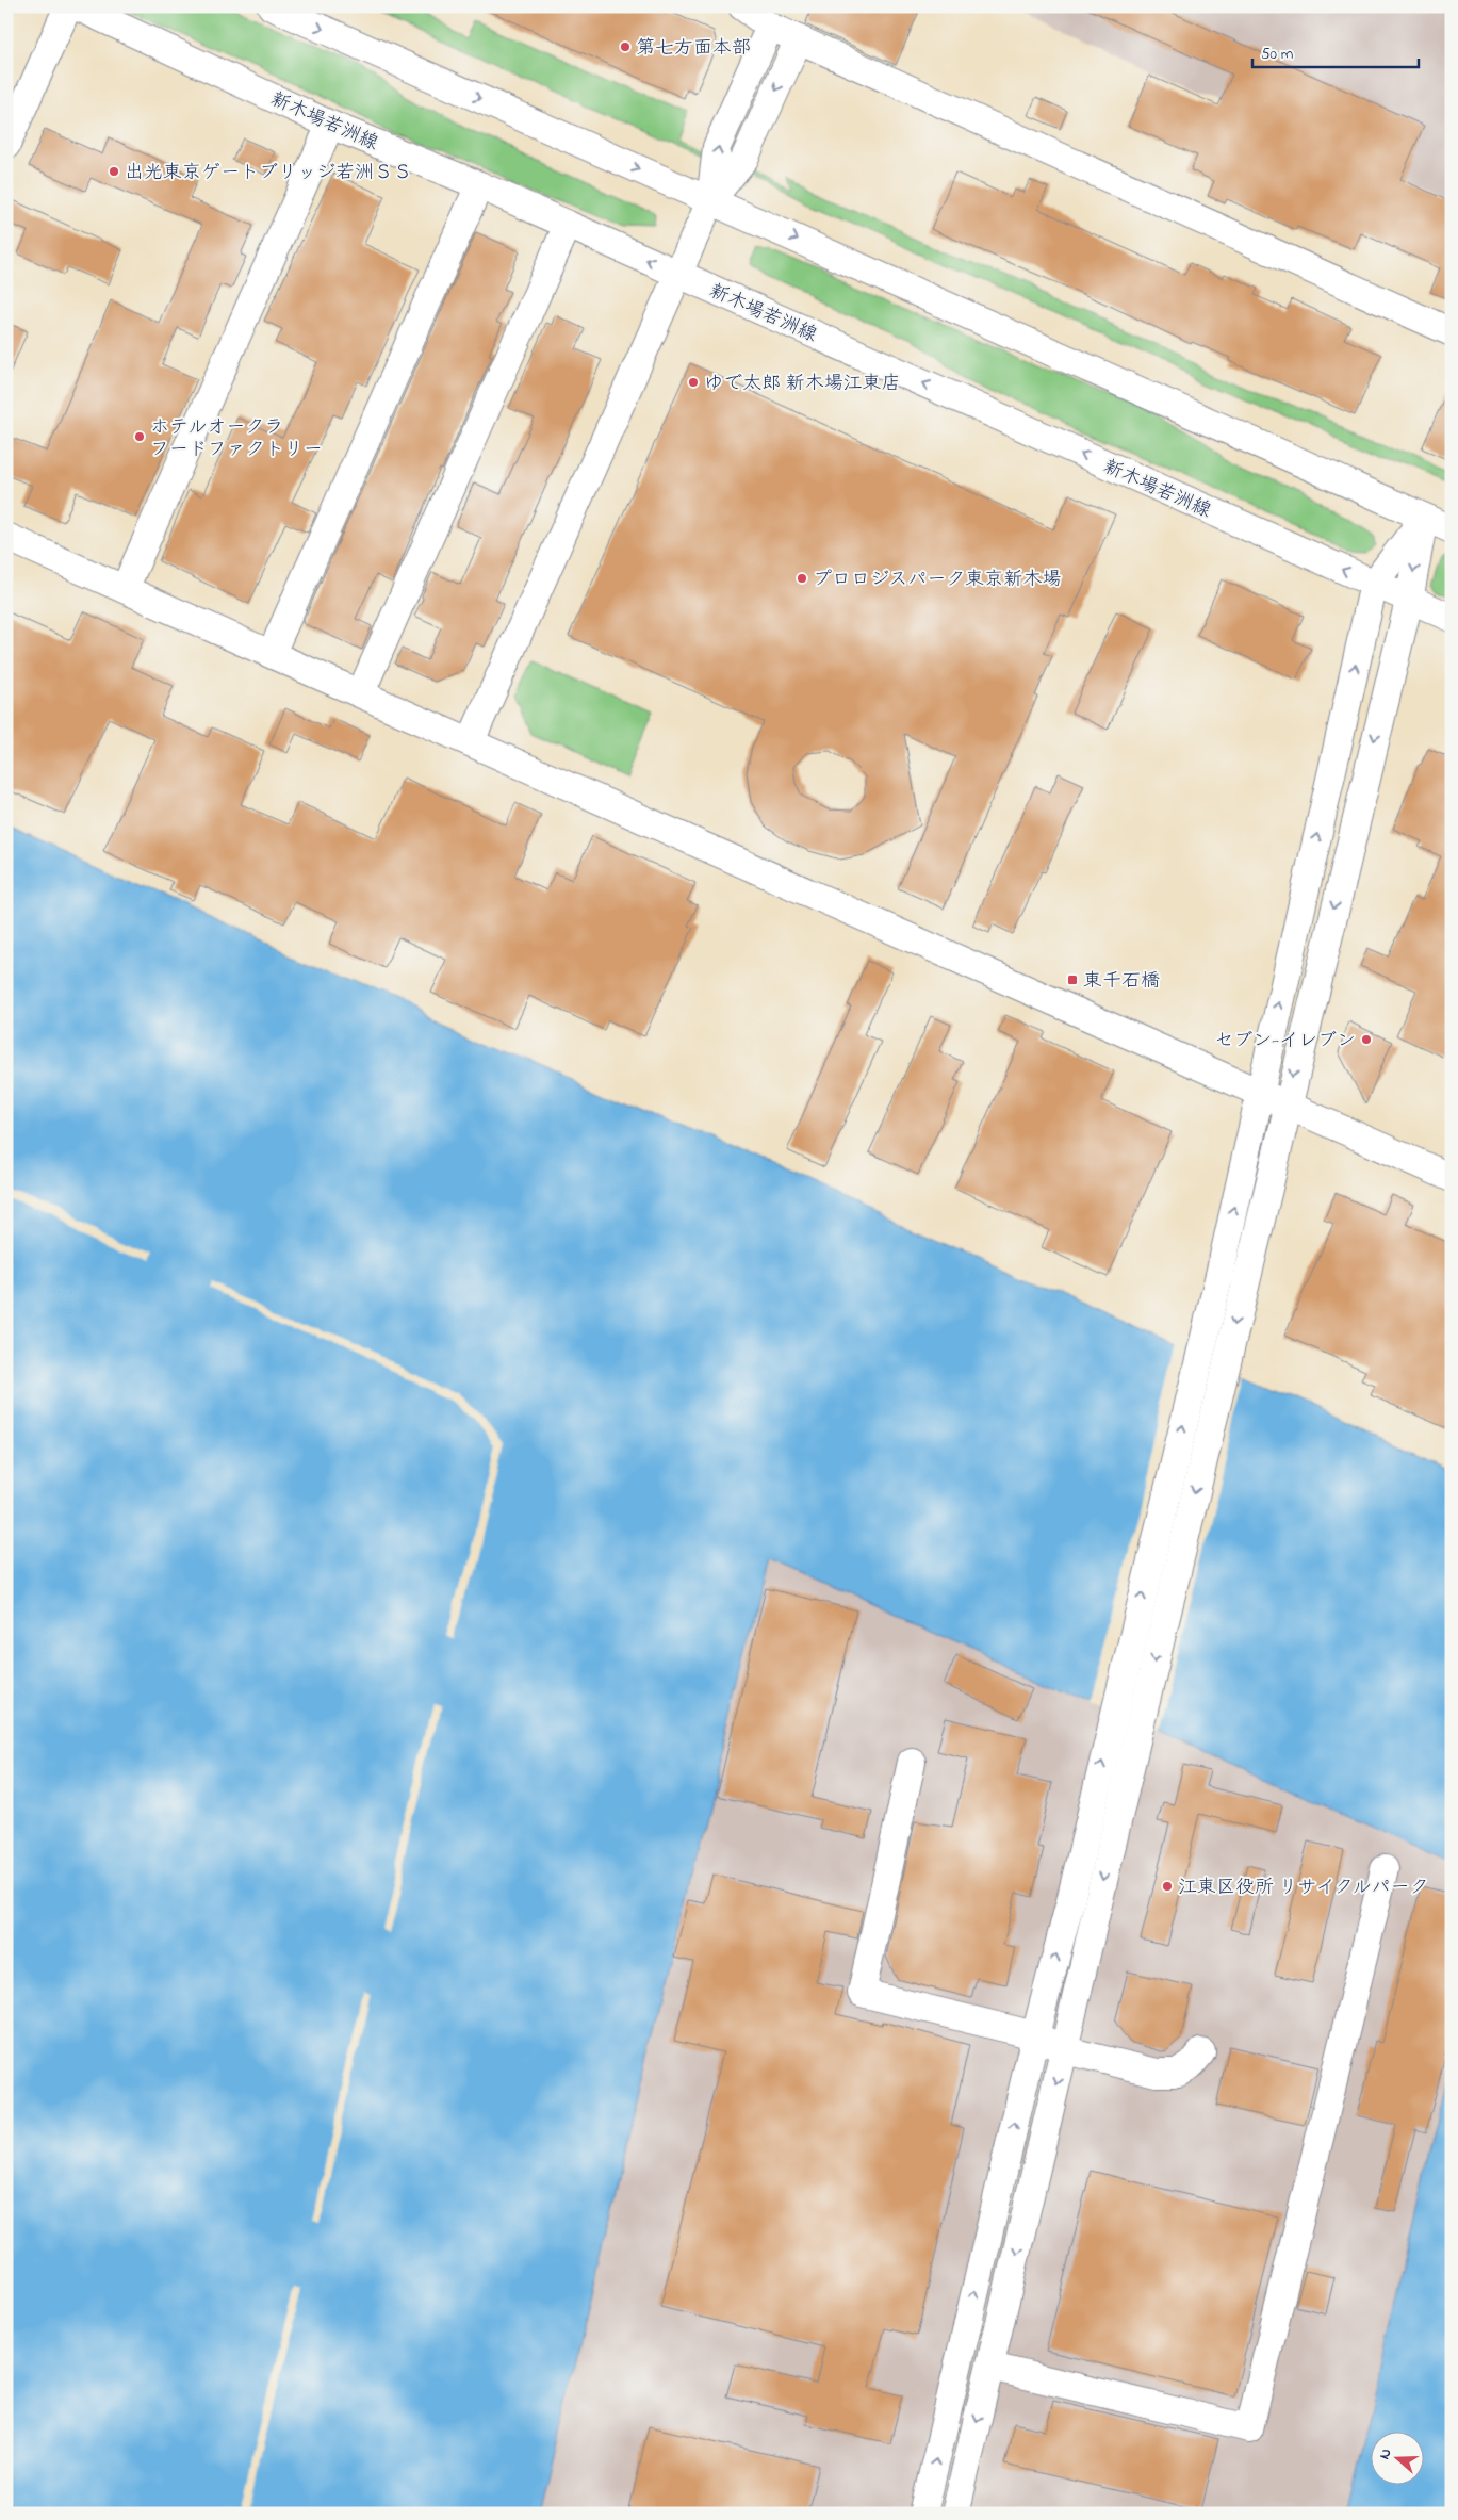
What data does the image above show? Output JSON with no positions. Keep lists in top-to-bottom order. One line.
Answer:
{"streets":{"street":["新木場若洲線"]},"places":{"other":["第七方面本部","出光東京ゲートブリッジ若洲ＳＳ","ゆで太郎 新木場江東店","ホテルオークラ フードファクトリー","プロロジスパーク東京新木場","セブン-イレブン","江東区役所 リサイクルパーク"],"transit":["東千石橋"]},"scale_bar":"50 m","north":"left"}
